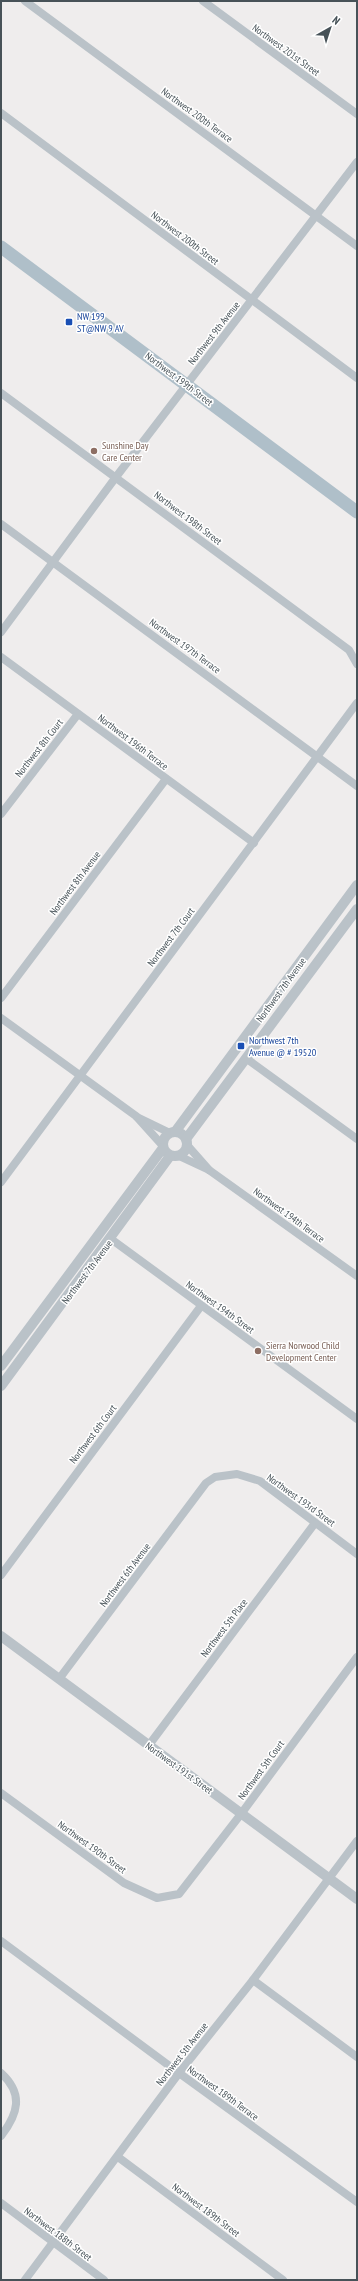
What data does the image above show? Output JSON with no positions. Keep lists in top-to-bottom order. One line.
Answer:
{"streets":{"main road":["Northwest 199th Street"],"street":["Northwest 201st Street","Northwest 200th Terrace","Northwest 200th Street","Northwest 9th Avenue","Northwest 198th Street","Northwest 197th Terrace","Northwest 196th Terrace","Northwest 8th Court","Northwest 8th Avenue","Northwest 7th Court","Northwest 7th Avenue","Northwest 194th Terrace","Northwest 194th Street","Northwest 6th Court","Northwest 193rd Street","Northwest 6th Avenue","Northwest 5th Place","Northwest 191st Street","Northwest 5th Court","Northwest 190th Street","Northwest 5th Avenue","Northwest 189th Terrace","Northwest 189th Street","Northwest 188th Street"]},"crossings":[["Northwest 200th Terrace","Northwest 9th Avenue"],["Northwest 200th Street","Northwest 9th Avenue"],["Northwest 9th Avenue","Northwest 199th Street"],["Northwest 9th Avenue","Northwest 198th Street"],["Northwest 9th Avenue","Northwest 197th Terrace"],["Northwest 197th Terrace","Northwest 7th Court"],["Northwest 196th Terrace","Northwest 8th Court"],["Northwest 196th Terrace","Northwest 8th Avenue"],["Northwest 196th Terrace","Northwest 7th Court"],["Northwest 7th Court","Northwest 194th Terrace"],["Northwest 7th Avenue","Northwest 194th Terrace"],["Northwest 7th Avenue","Northwest 194th Street"],["Northwest 194th Street","Northwest 6th Court"],["Northwest 193rd Street","Northwest 6th Avenue"],["Northwest 193rd Street","Northwest 5th Place"],["Northwest 6th Avenue","Northwest 191st Street"],["Northwest 5th Place","Northwest 191st Street"],["Northwest 191st Street","Northwest 5th Court"],["Northwest 191st Street","Northwest 5th Avenue"],["Northwest 5th Court","Northwest 190th Street"],["Northwest 5th Avenue","Northwest 189th Terrace"],["Northwest 5th Avenue","Northwest 189th Street"],["Northwest 5th Avenue","Northwest 188th Street"]],"places":{"transit":["NW 199 ST@NW 9 AV","Northwest 7th Avenue @ # 19520"],"other":["Sunshine Day Care Center","Sierra Norwood Child Development Center"]},"north":"top right"}
